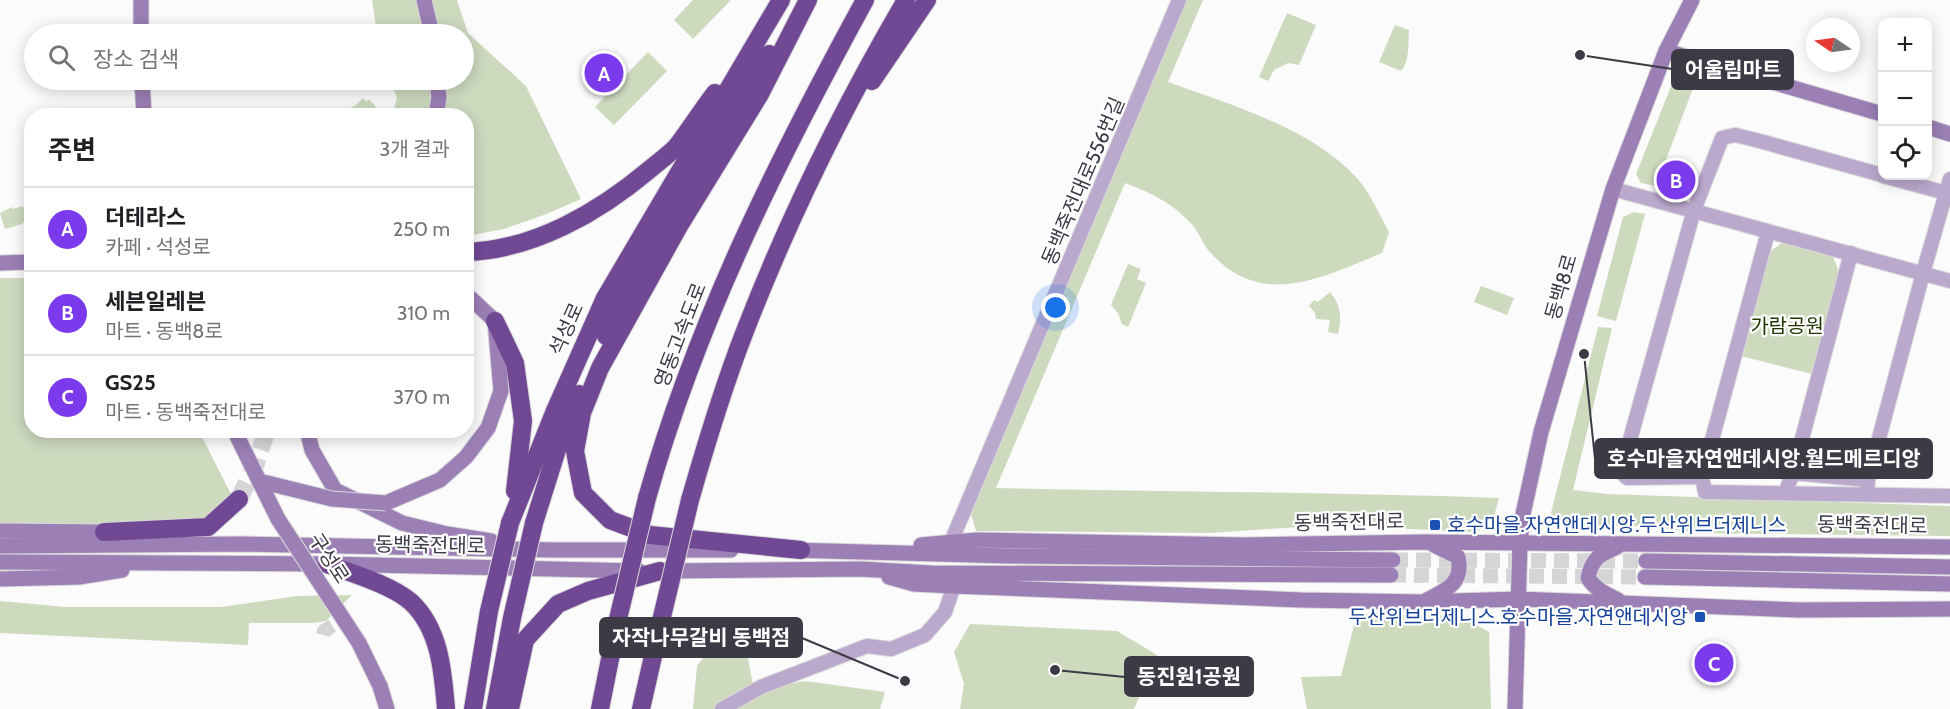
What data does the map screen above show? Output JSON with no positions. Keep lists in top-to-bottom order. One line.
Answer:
{"streets":{"highway":["석성로","영동고속도로"],"main road":["동백8로","동백죽전대로","구성로"],"street":["동백죽전대로556번길"]},"crossings":[["동백죽전대로556번길","동백죽전대로"],["동백8로","동백죽전대로"]],"parks":["가람공원"],"places":{"other":["어울림마트","호수마을자연앤데시앙.월드메르디앙","동진원1공원","자작나무갈비 동백점"],"transit":["호수마을.자연앤데시앙.두산위브더제니스","두산위브더제니스.호수마을.자연앤데시앙"]},"north":"left","page":{"map_buttons":["+","−"],"search":"장소 검색","pins":["A","B","C"],"heading":["주변","3개 결과"],"list":[{"mark":"A","name":"더테라스","note":"카페 · 석성로","value":"250 m"},{"mark":"B","name":"세븐일레븐","note":"마트 · 동백8로","value":"310 m"},{"mark":"C","name":"GS25","note":"마트 · 동백죽전대로","value":"370 m"}]}}
